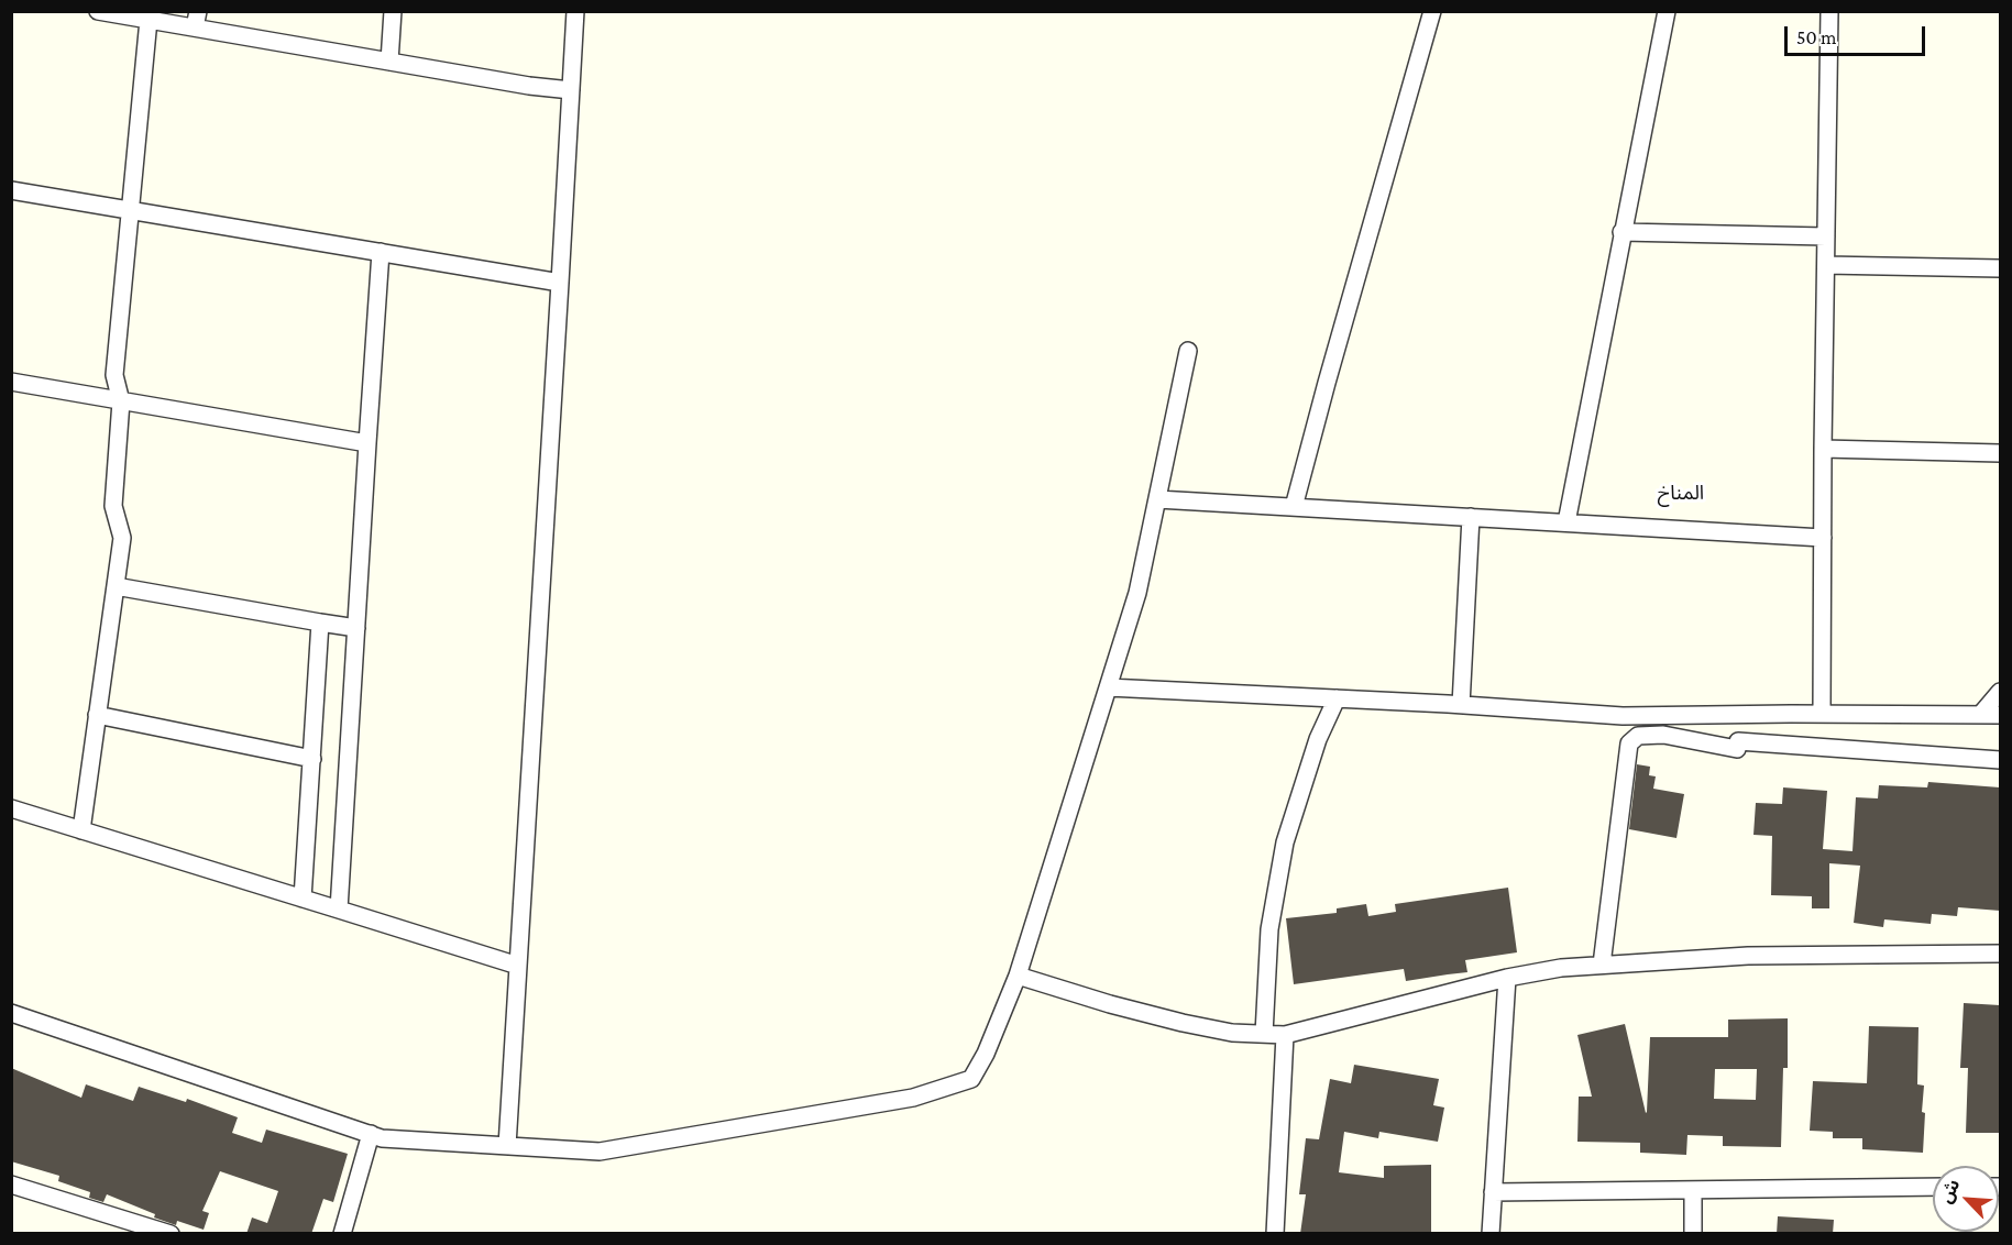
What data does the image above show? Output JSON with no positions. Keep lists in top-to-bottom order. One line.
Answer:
{"districts":["المناخ"],"scale_bar":"50 m","north":"top left"}
